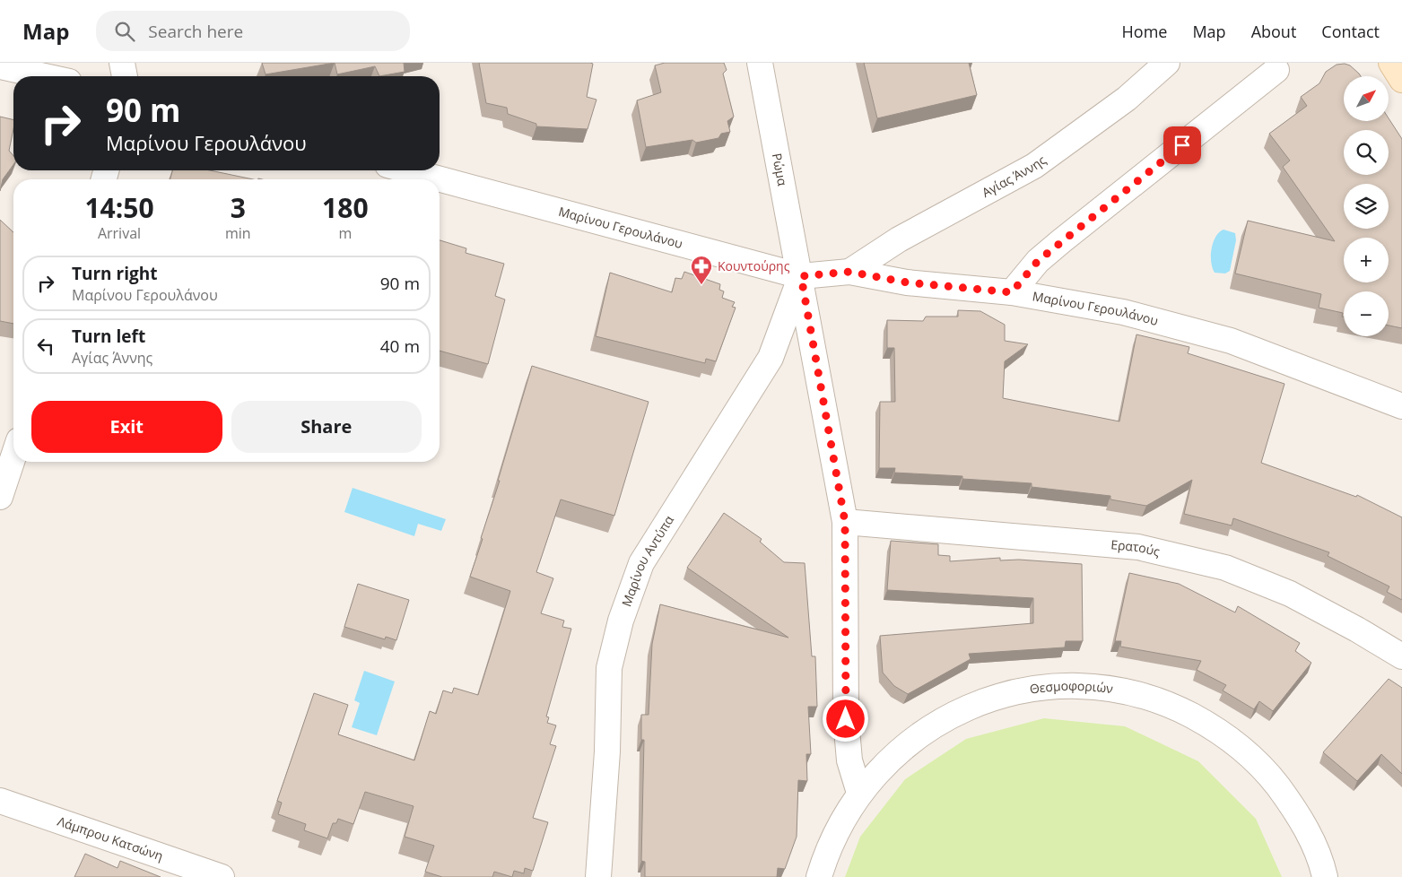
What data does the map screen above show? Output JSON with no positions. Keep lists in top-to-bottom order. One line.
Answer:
{"streets":{"street":["Ρώμα","Αγίας Άννης","Μαρίνου Γερουλάνου","Ερατούς","Μαρίνου Αντύπα","Θεσμοφοριών","Λάμπρου Κατσώνη"]},"crossings":[["Ρώμα","Μαρίνου Γερουλάνου"],["Ρώμα","Ερατούς"],["Ρώμα","Μαρίνου Αντύπα"],["Ρώμα","Θεσμοφοριών"],["Αγίας Άννης","Μαρίνου Γερουλάνου"],["Μαρίνου Γερουλάνου","Μαρίνου Αντύπα"]],"places":{"pharmacy":["Κουντούρης"]},"north":"top right","page":{"header":"Map","search":"Search here","nav":["Home","Map","About","Contact"],"map_buttons":["+","−"],"turn":["90 m","Μαρίνου Γερουλάνου"],"eta":["14:50","Arrival","3","min","180","m"],"list":[{"name":"Turn right","note":"Μαρίνου Γερουλάνου","value":"90 m"},{"name":"Turn left","note":"Αγίας Άννης","value":"40 m"}],"buttons":["Exit","Share"]}}
